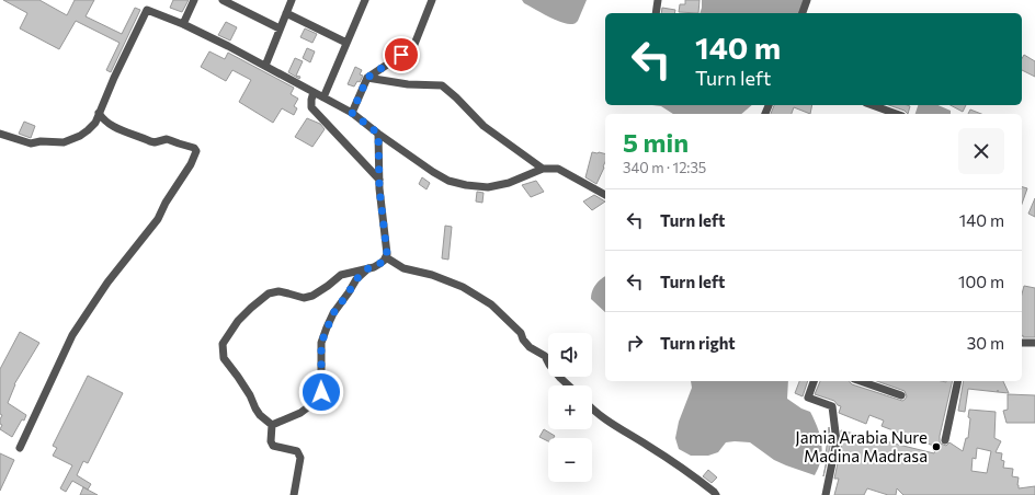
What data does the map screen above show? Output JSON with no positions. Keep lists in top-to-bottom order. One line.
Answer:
{"places":["Jamia Arabia Nure Madina Madrasa"],"page":{"turn":["140 m","Turn left"],"heading":["5 min","340 m · 12:35"],"list":[{"name":"Turn left","value":"140 m"},{"name":"Turn left","value":"100 m"},{"name":"Turn right","value":"30 m"}],"map_buttons":["+","−"]}}
